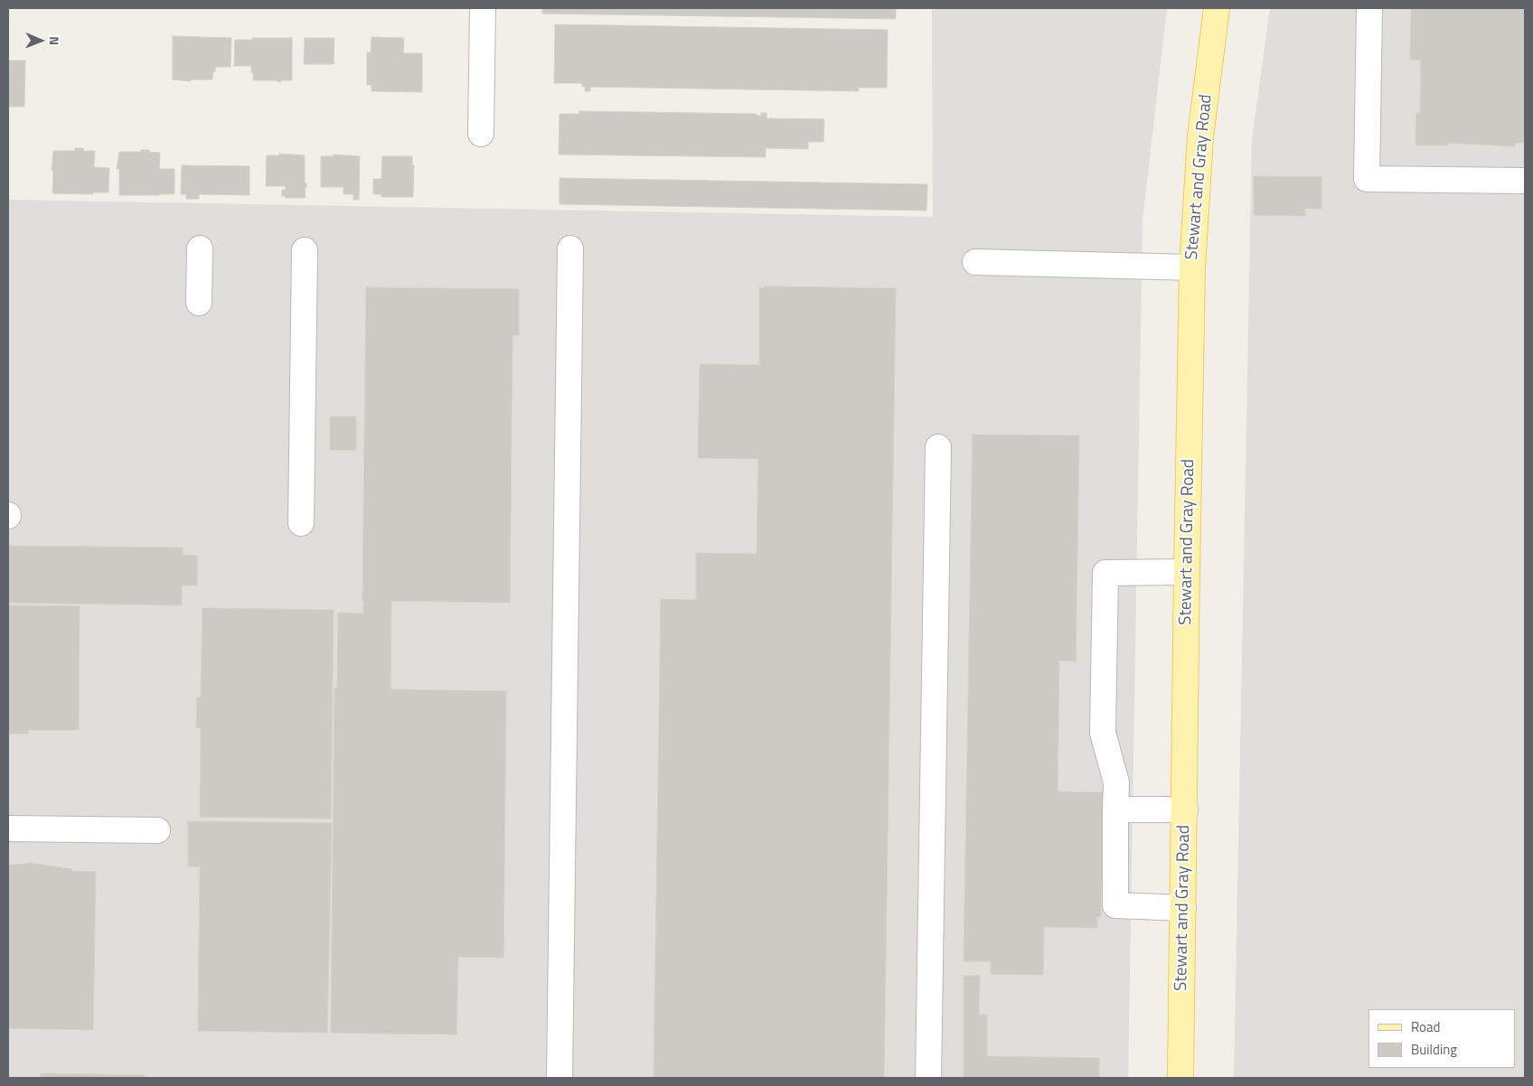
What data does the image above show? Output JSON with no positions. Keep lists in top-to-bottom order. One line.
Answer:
{"streets":{"main road":["Stewart and Gray Road"]},"legend":["Road","Building"],"north":"right"}
